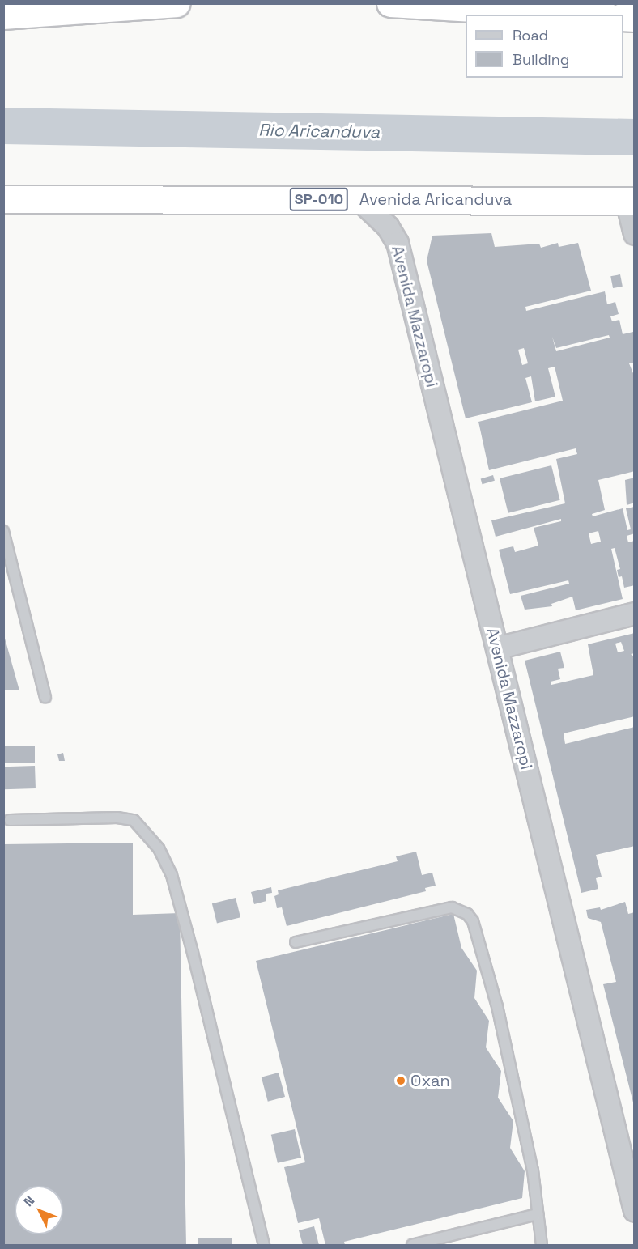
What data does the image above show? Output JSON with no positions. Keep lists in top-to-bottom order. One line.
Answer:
{"streets":{"highway":["SP-010","Avenida Aricanduva"],"street":["Avenida Mazzaropi"]},"crossings":[["Avenida Aricanduva","Avenida Mazzaropi"]],"water":["Rio Aricanduva"],"places":["Oxan"],"legend":["Road","Building"],"north":"top left"}
